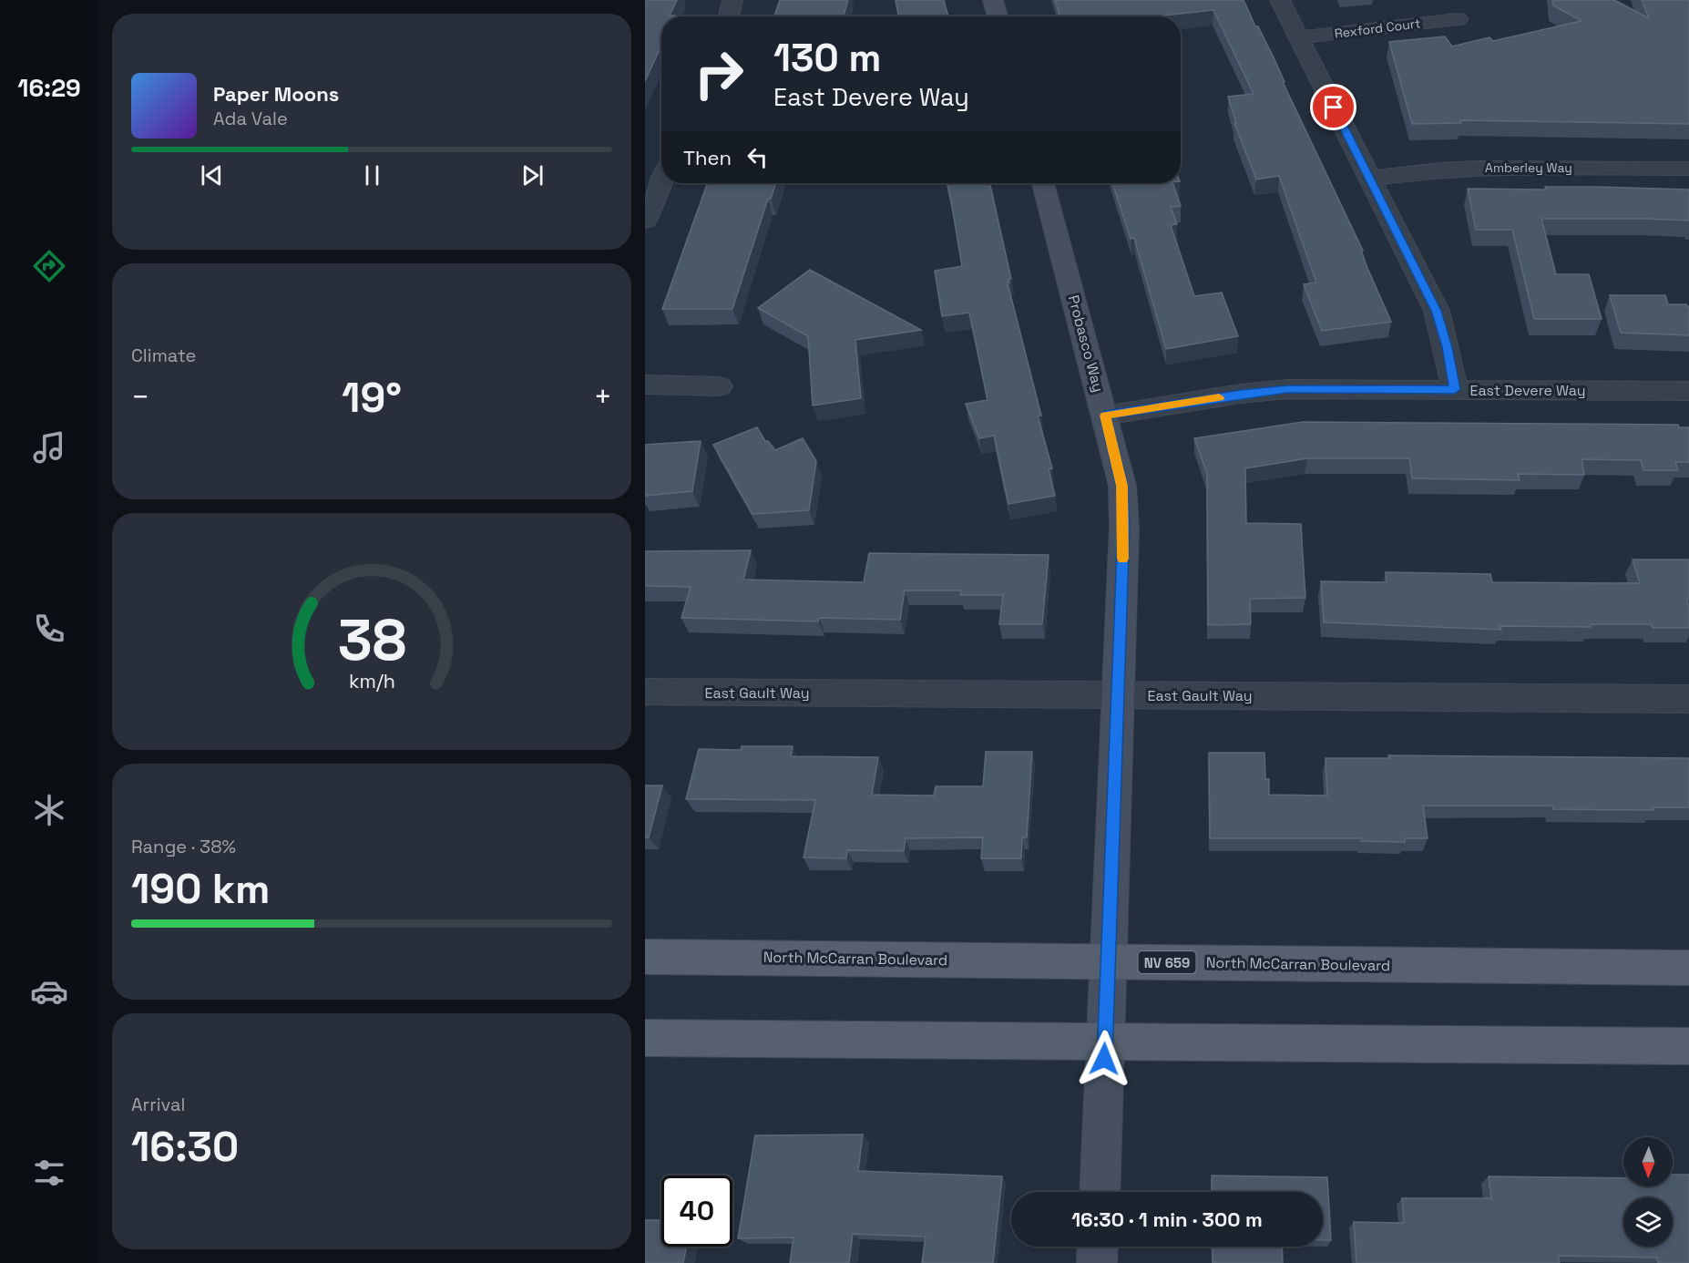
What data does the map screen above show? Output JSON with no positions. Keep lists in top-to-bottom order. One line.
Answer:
{"streets":{"main road":["North McCarran Boulevard","NV 659"],"street":["Rexford Court","Amberley Way","Probasco Way","East Devere Way","East Gault Way"]},"crossings":[["Probasco Way","East Devere Way"],["Probasco Way","East Gault Way"],["Probasco Way","North McCarran Boulevard"]],"north":"bottom","page":{"tabs":"16:29","turn":["130 m","East Devere Way"],"song":["Paper Moons","Ada Vale"],"then":"Then","tile":["Climate",["Range · 38%","190 km"],["Arrival","16:30"]],"heat":["−","19°","+"],"limit":"40","trip":"16:30 · 1 min · 300 m","gauge":["38","km/h"]}}
